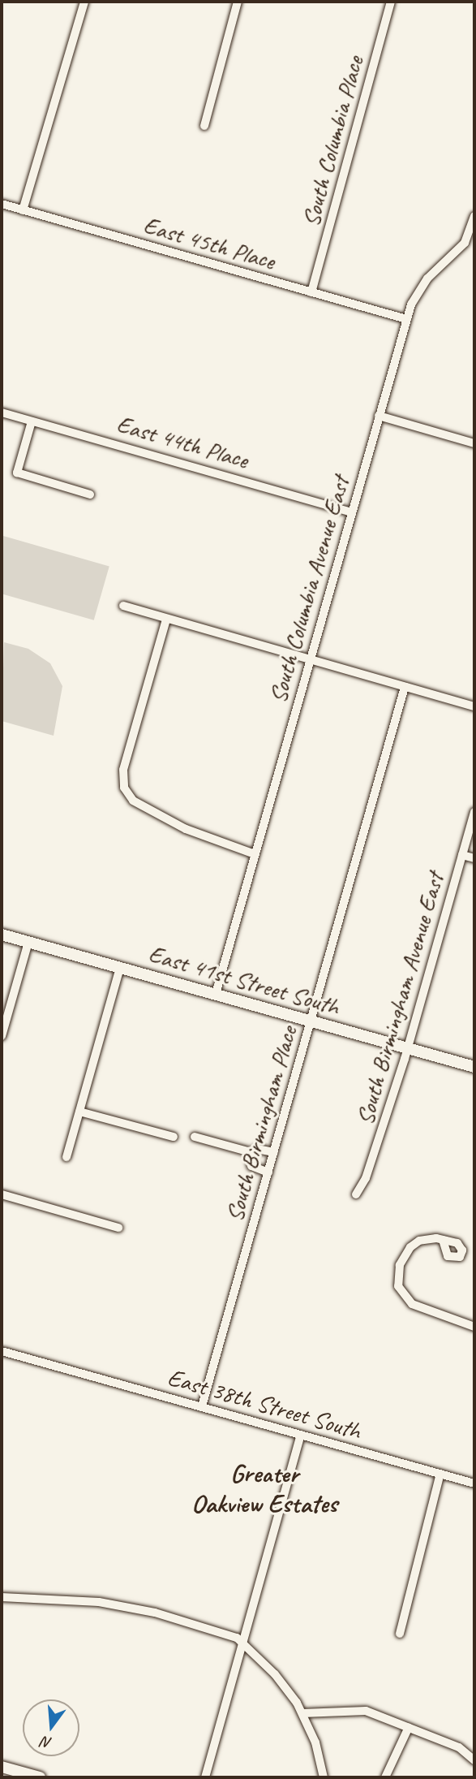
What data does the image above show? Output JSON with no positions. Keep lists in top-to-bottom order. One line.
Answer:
{"streets":{"main road":["East 41st Street South"],"street":["South Columbia Place","East 45th Place","East 44th Place","South Columbia Avenue East","South Birmingham Avenue East","South Birmingham Place","East 38th Street South"]},"crossings":[["South Columbia Place","East 45th Place"],["East 45th Place","South Columbia Avenue East"],["East 44th Place","South Columbia Avenue East"],["South Columbia Avenue East","East 41st Street South"],["East 41st Street South","South Birmingham Avenue East"],["East 41st Street South","South Birmingham Place"],["South Birmingham Place","East 38th Street South"]],"districts":["Greater Oakview Estates"],"north":"bottom"}
